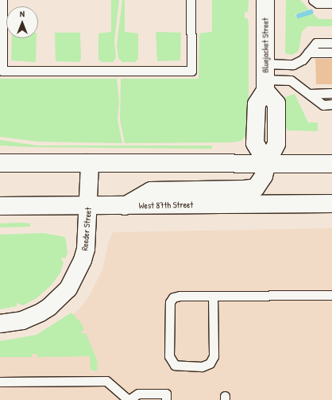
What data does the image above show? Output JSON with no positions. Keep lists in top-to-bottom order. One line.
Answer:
{"streets":{"main road":["Bluejacket Street","West 87th Street","Reeder Street"]},"crossings":[["West 87th Street","Reeder Street"]],"north":"top"}
